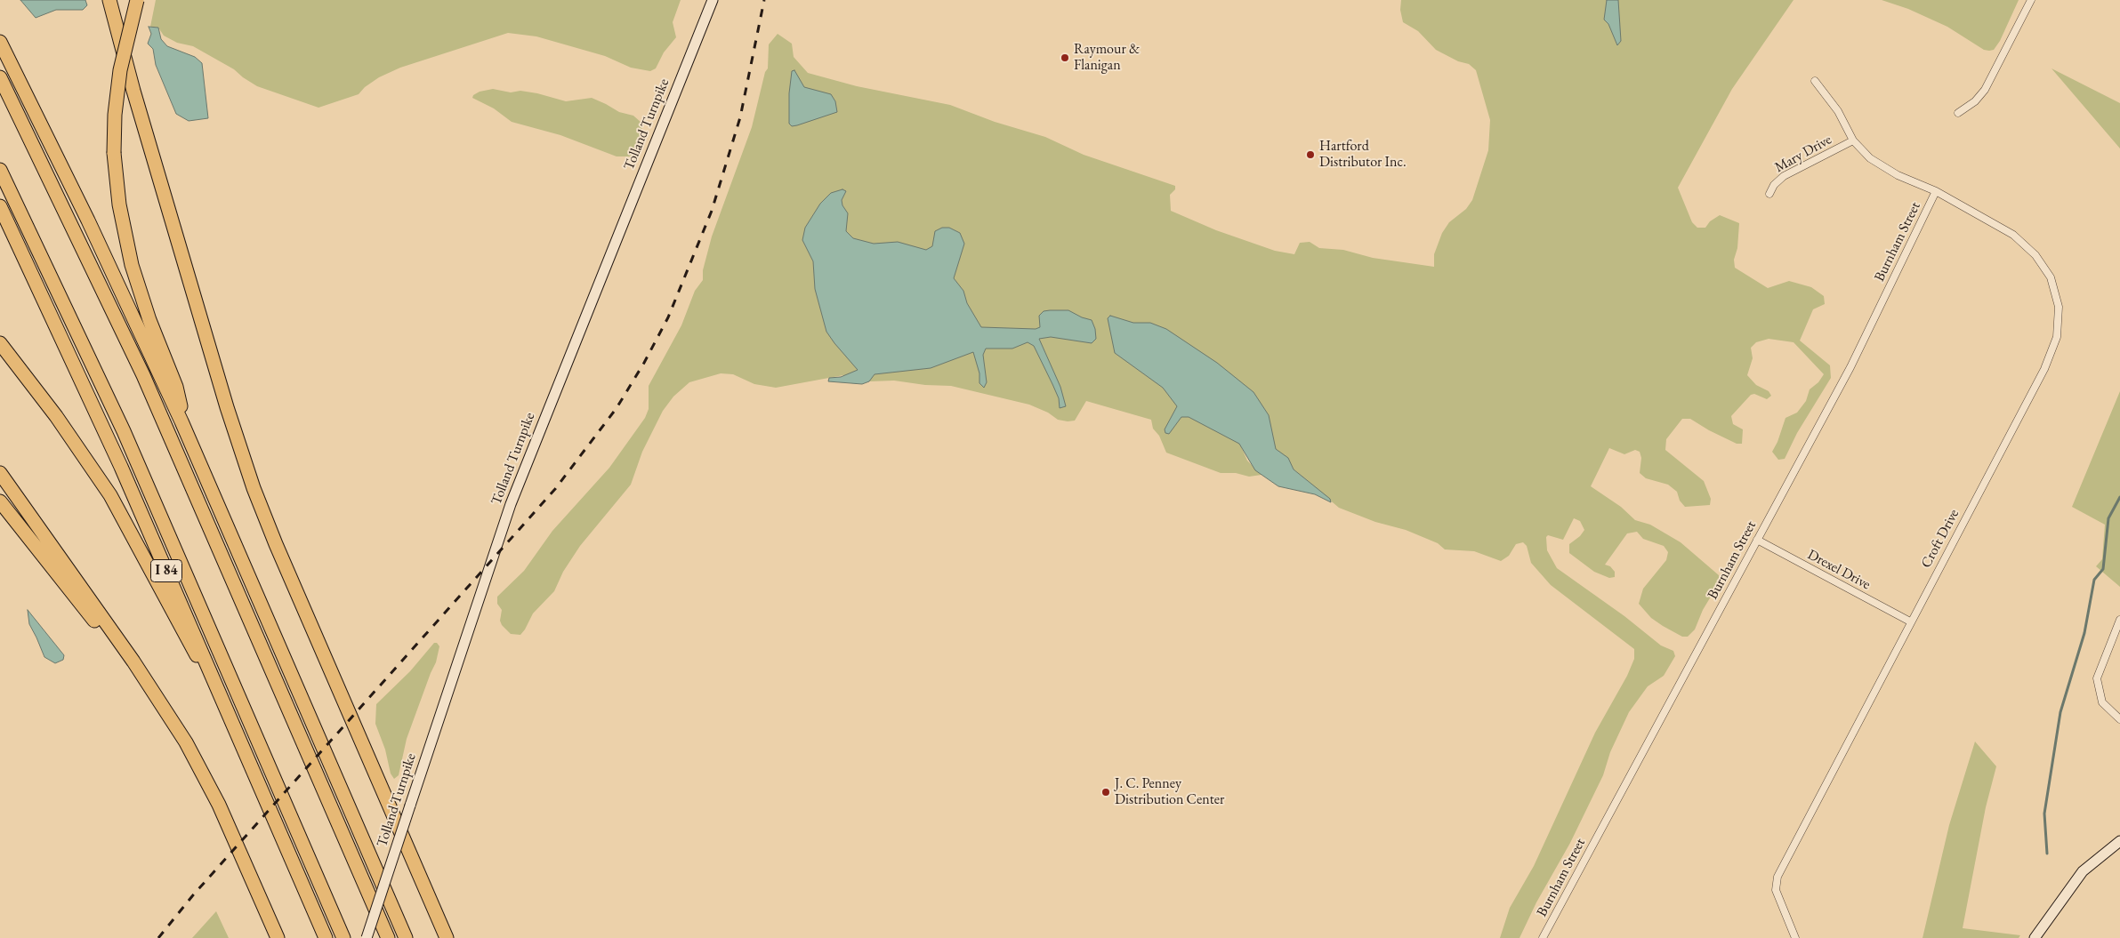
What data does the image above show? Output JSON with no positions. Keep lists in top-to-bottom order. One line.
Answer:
{"streets":{"highway":["I 84"],"main road":["Tolland Turnpike"],"street":["Mary Drive","Burnham Street","Croft Drive","Drexel Drive"]},"crossings":[["Mary Drive","Croft Drive"],["Burnham Street","Croft Drive"],["Burnham Street","Drexel Drive"],["Croft Drive","Drexel Drive"]],"places":["Raymour & Flanigan","Hartford Distributor Inc.","J. C. Penney Distribution Center"]}
